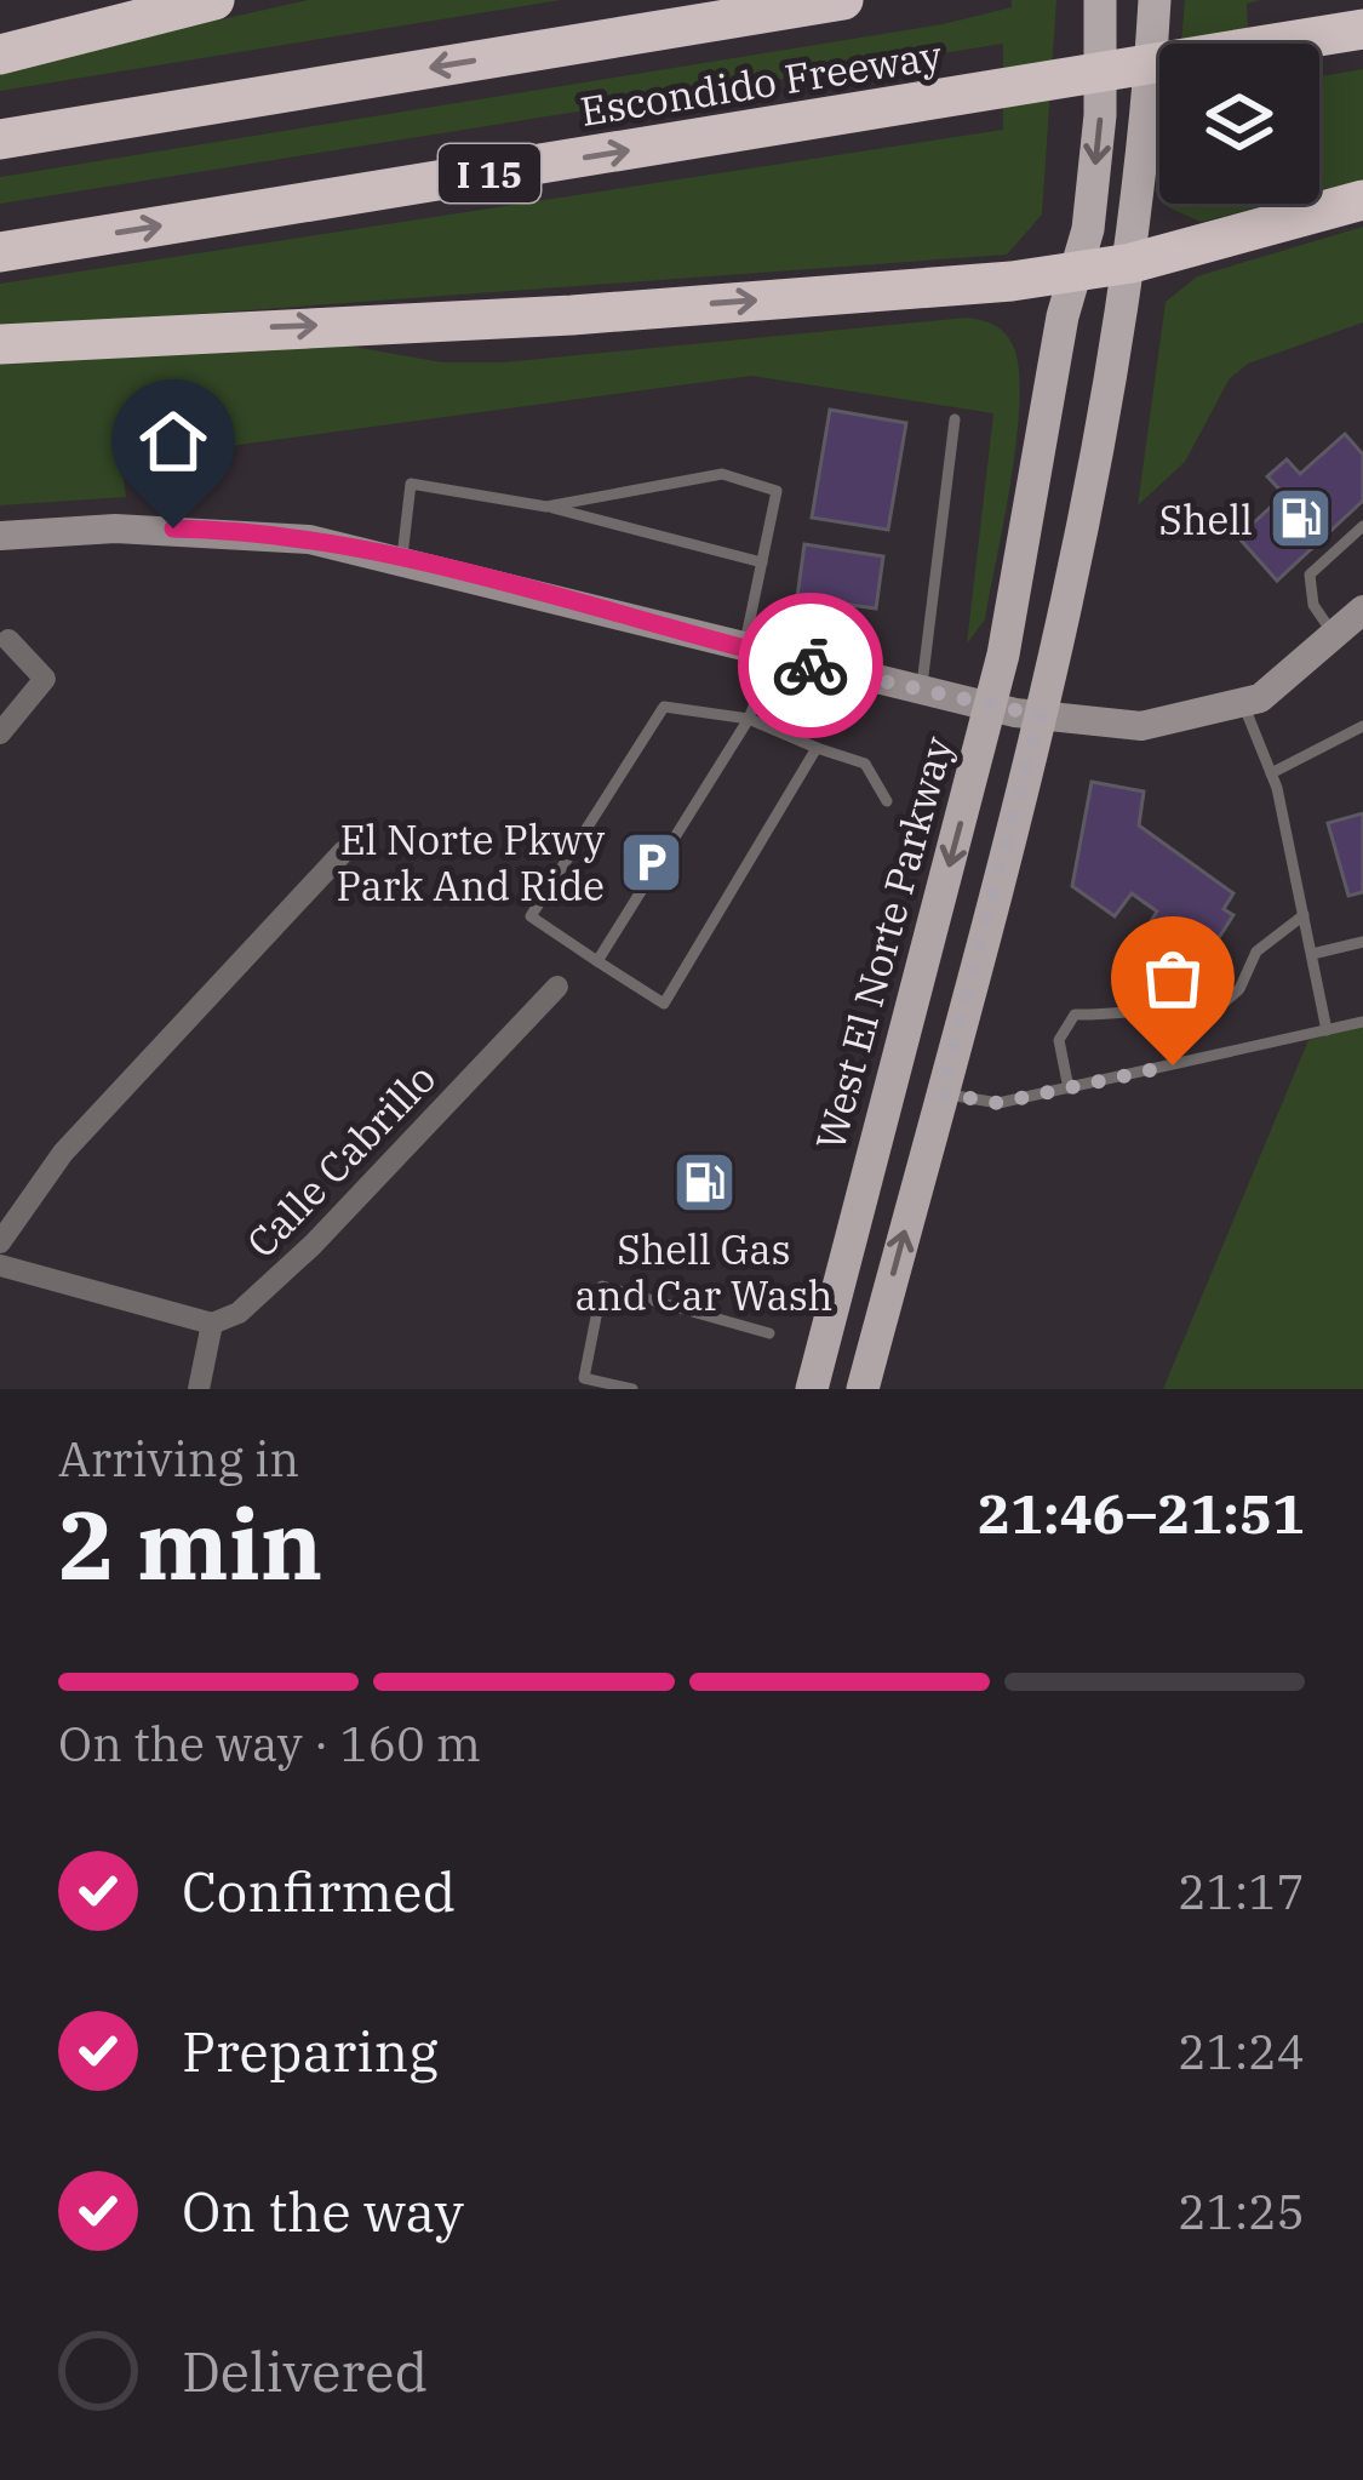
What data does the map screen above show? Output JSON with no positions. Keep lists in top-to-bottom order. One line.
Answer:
{"streets":{"highway":["Escondido Freeway","I 15"],"main road":["West El Norte Parkway"],"street":["Calle Cabrillo"]},"places":{"fuel station":["Shell","Shell Gas and Car Wash"],"parking":["El Norte Pkwy Park And Ride"]},"page":{"heading":["2 min","Arriving in","21:46–21:51"],"bar":"On the way · 160 m","list":[["Confirmed","21:17"],["Preparing","21:24"],["On the way","21:25"],"Delivered"]}}
